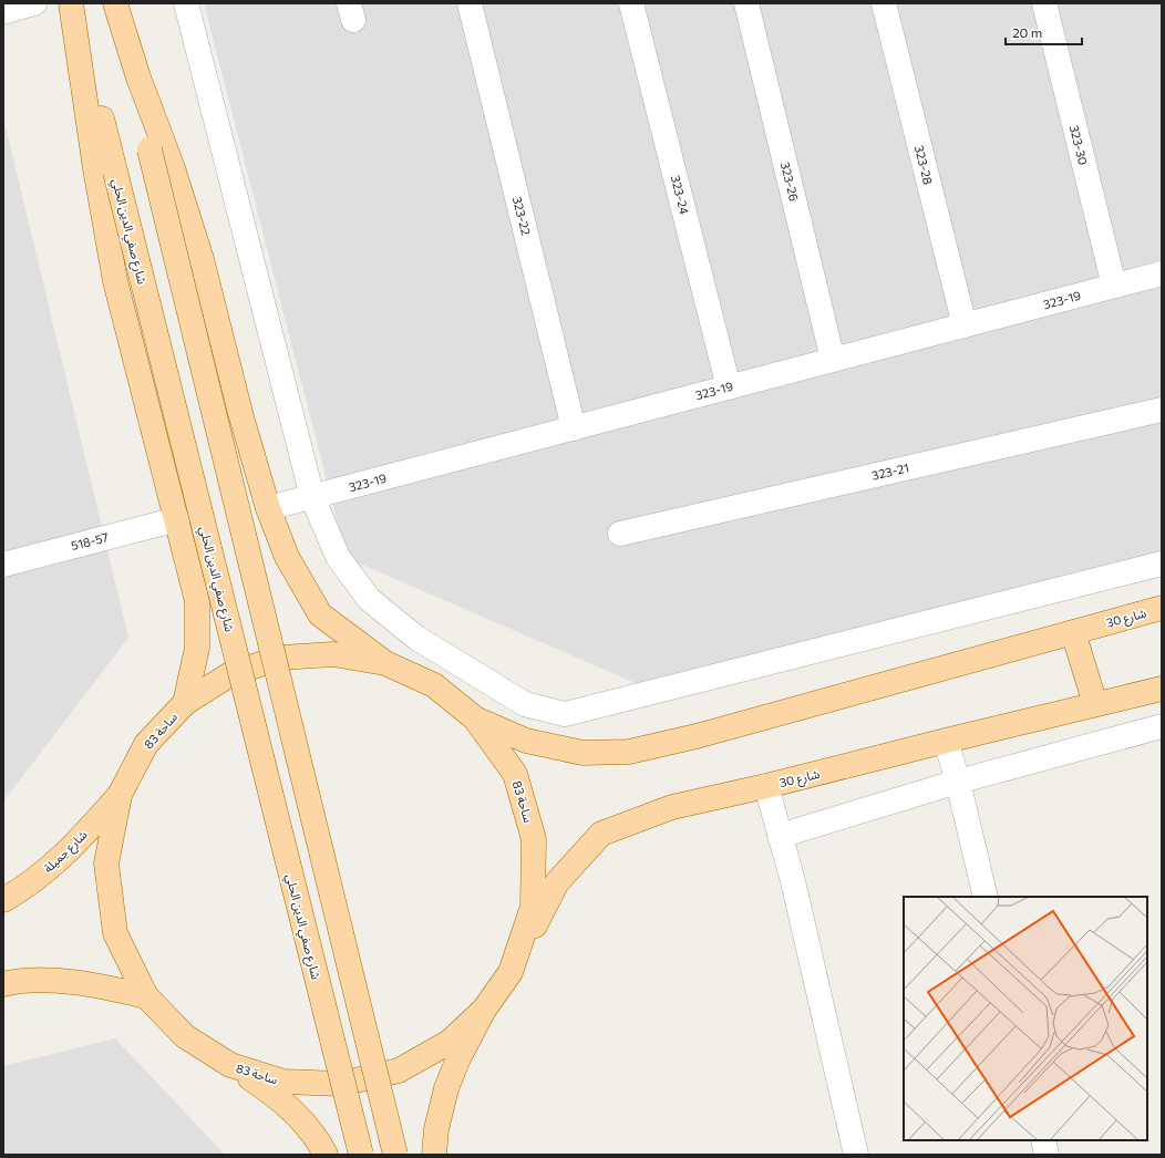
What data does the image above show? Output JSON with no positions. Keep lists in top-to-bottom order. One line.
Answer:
{"streets":{"main road":["شارع صفي الدين الحلي","شارع 30","ساحة 83","شارع جميلة"],"street":["323-30","323-28","323-26","323-24","323-22","323-19","323-21","518-57"]},"crossings":[["323-30","323-19"],["323-28","323-19"],["323-26","323-19"],["323-24","323-19"],["323-22","323-19"],["شارع 30","ساحة 83"],["ساحة 83","شارع جميلة"]],"scale_bar":"20 m"}
